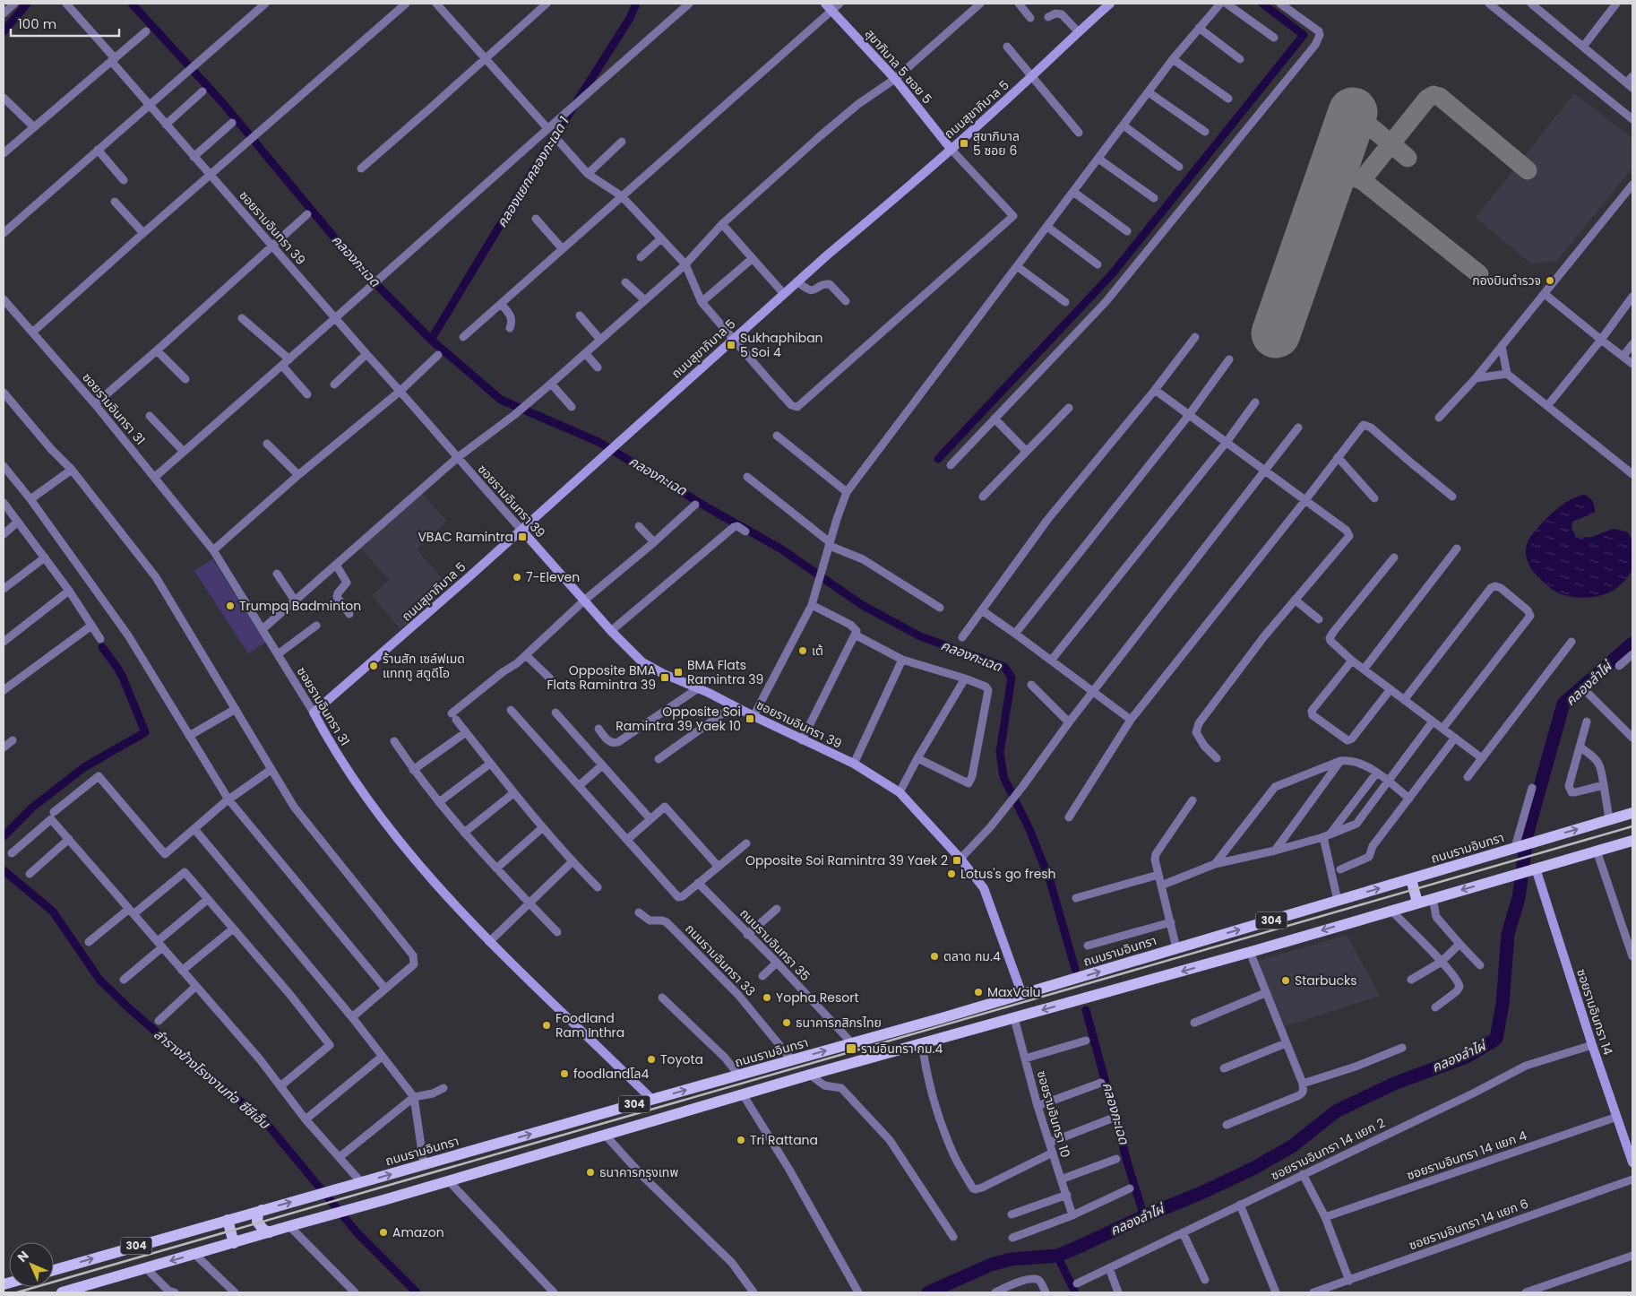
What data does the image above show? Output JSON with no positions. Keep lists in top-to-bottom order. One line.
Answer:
{"streets":{"main road":["ถนนรามอินทรา","304"],"street":["สุขาภิบาล 5 ซอย 5","ถนนสุขาภิบาล 5","ซอยรามอินทรา 39","ซอยรามอินทรา 31","ถนนรามอินทรา 35","ถนนรามอินทรา 33","ซอยรามอินทรา 14","ซอยรามอินทรา 10","ซอยรามอินทรา 14 แยก 2","ซอยรามอินทรา 14 แยก 4","ซอยรามอินทรา 14 แยก 6"]},"crossings":[["สุขาภิบาล 5 ซอย 5","ถนนสุขาภิบาล 5"],["ถนนสุขาภิบาล 5","ซอยรามอินทรา 39"],["ถนนสุขาภิบาล 5","ซอยรามอินทรา 31"],["ซอยรามอินทรา 39","ถนนรามอินทรา"],["ซอยรามอินทรา 31","ถนนรามอินทรา"],["ถนนรามอินทรา","ถนนรามอินทรา 35"],["ถนนรามอินทรา","ถนนรามอินทรา 33"],["304","ซอยรามอินทรา 14"],["304","ซอยรามอินทรา 10"],["ซอยรามอินทรา 14","ซอยรามอินทรา 14 แยก 2"],["ซอยรามอินทรา 14","ซอยรามอินทรา 14 แยก 4"]],"water":["คลองแยกคลองกะเฉด 1","คลองกะเฉด","คลองลำไผ่","ลำรางข้างโรงงานท่อ ซีซีเอ็ม"],"places":{"transit":["สุขาภิบาล 5 ซอย 6","Sukhaphiban 5 Soi 4","VBAC Ramintra","BMA Flats Ramintra 39","Opposite BMA Flats Ramintra 39","Opposite Soi Ramintra 39 Yaek 10","Opposite Soi Ramintra 39 Yaek 2","รามอินทรา กม.4"],"other":["กองบินตำรวจ","7-Eleven","Trumpq Badminton","เต้","ร้านสัก เซล์ฟเมด แทททู สตูดีโอ","Lotus's go fresh","ตลาด กม.4","Starbucks","MaxValu","Yopha Resort","ธนาคารกสิกรไทย","Foodland Ram Inthra","Toyota","foodlandโล4","Tri Rattana","ธนาคารกรุงเทพ","Amazon"]},"scale_bar":"100 m","north":"top left"}
